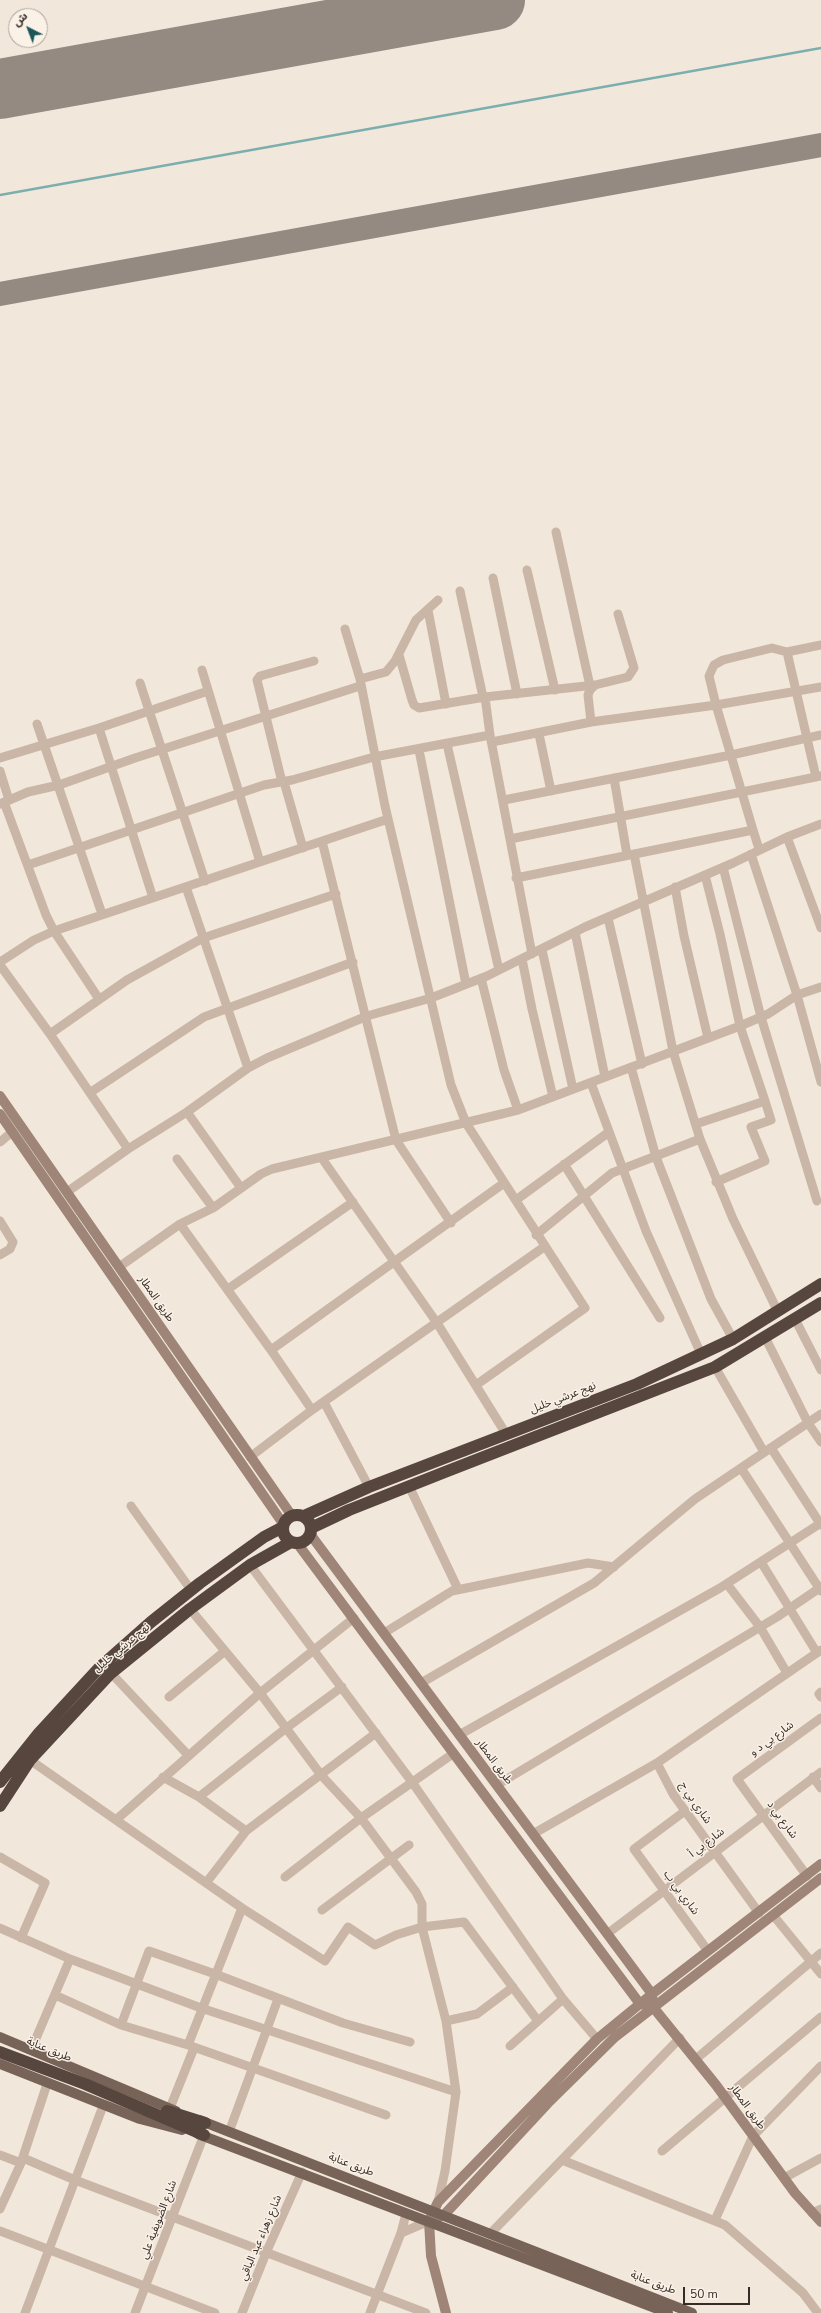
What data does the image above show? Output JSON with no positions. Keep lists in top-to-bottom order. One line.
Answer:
{"streets":{"highway":["نهج عرشي خليل","طريق عنابة"],"main road":["طريق المطار"],"street":["شارع بي د و","شاري بي ج","شارع بي د","شارع بي أ","شاري بي ب","شارع الضويفية علي","شارع زهراء عبد الباقي"]},"crossings":[["طريق المطار","نهج عرشي خليل"],["طريق المطار","شارع بي أ"],["شارع بي د و","شارع بي د"],["شاري بي ج","شارع بي أ"],["شاري بي ج","شاري بي ب"],["شارع بي د","شارع بي أ"],["شارع بي أ","شاري بي ب"],["طريق عنابة","شارع الضويفية علي"],["طريق عنابة","شارع زهراء عبد الباقي"]],"scale_bar":"50 m","north":"top left"}
